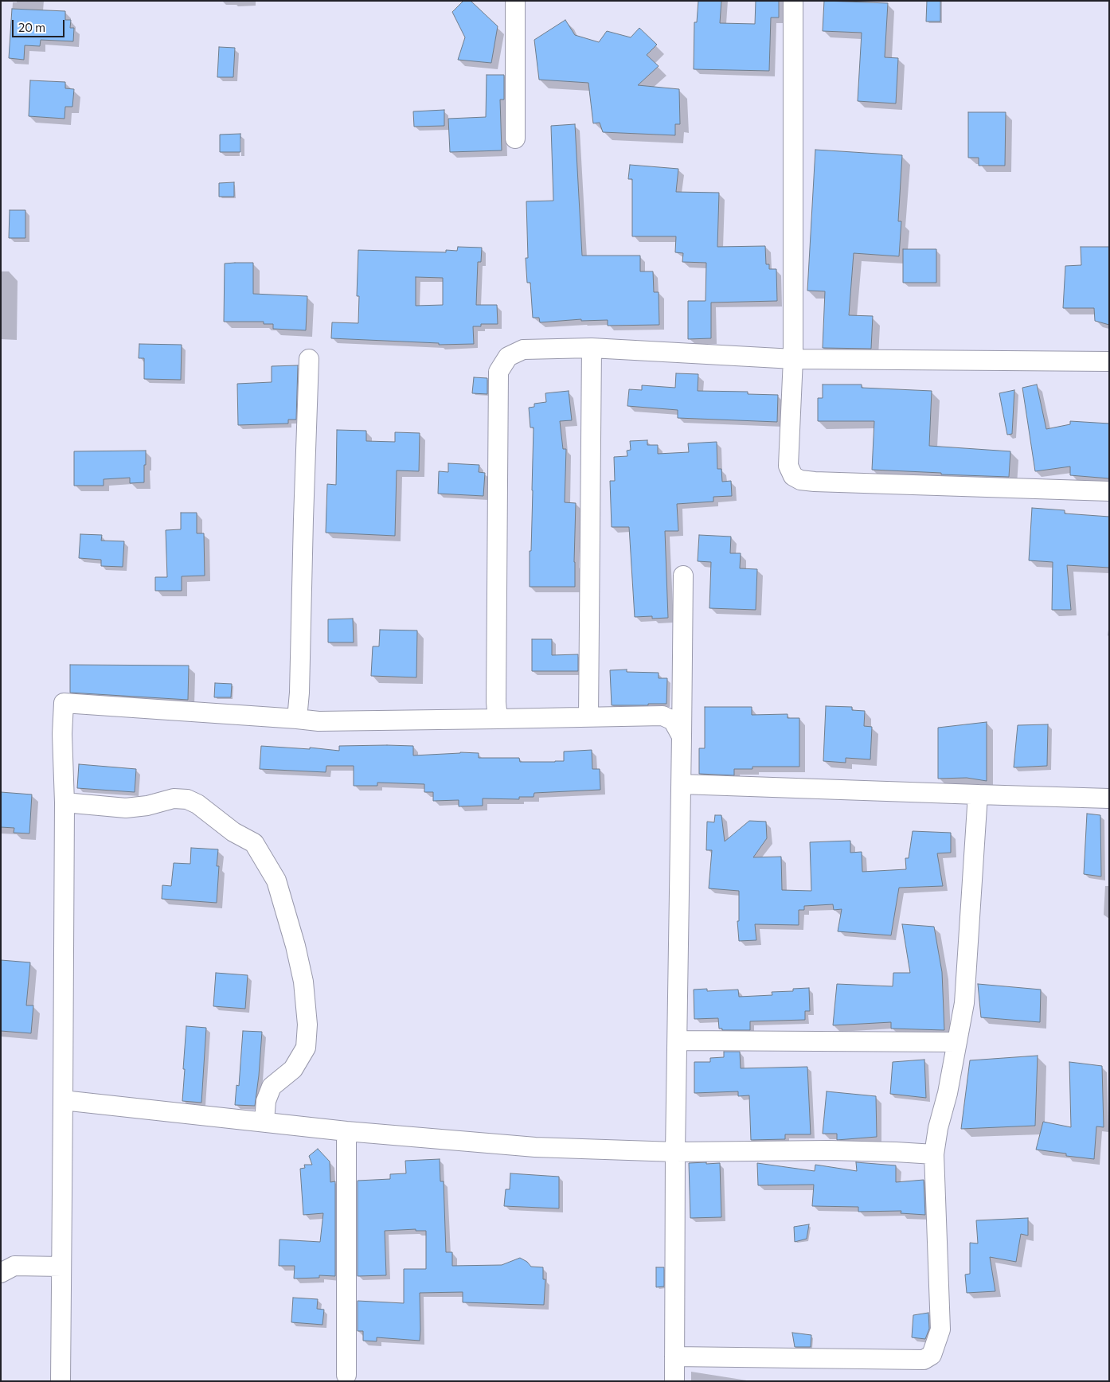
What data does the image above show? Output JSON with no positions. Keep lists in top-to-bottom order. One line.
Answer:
{"scale_bar":"20 m"}
